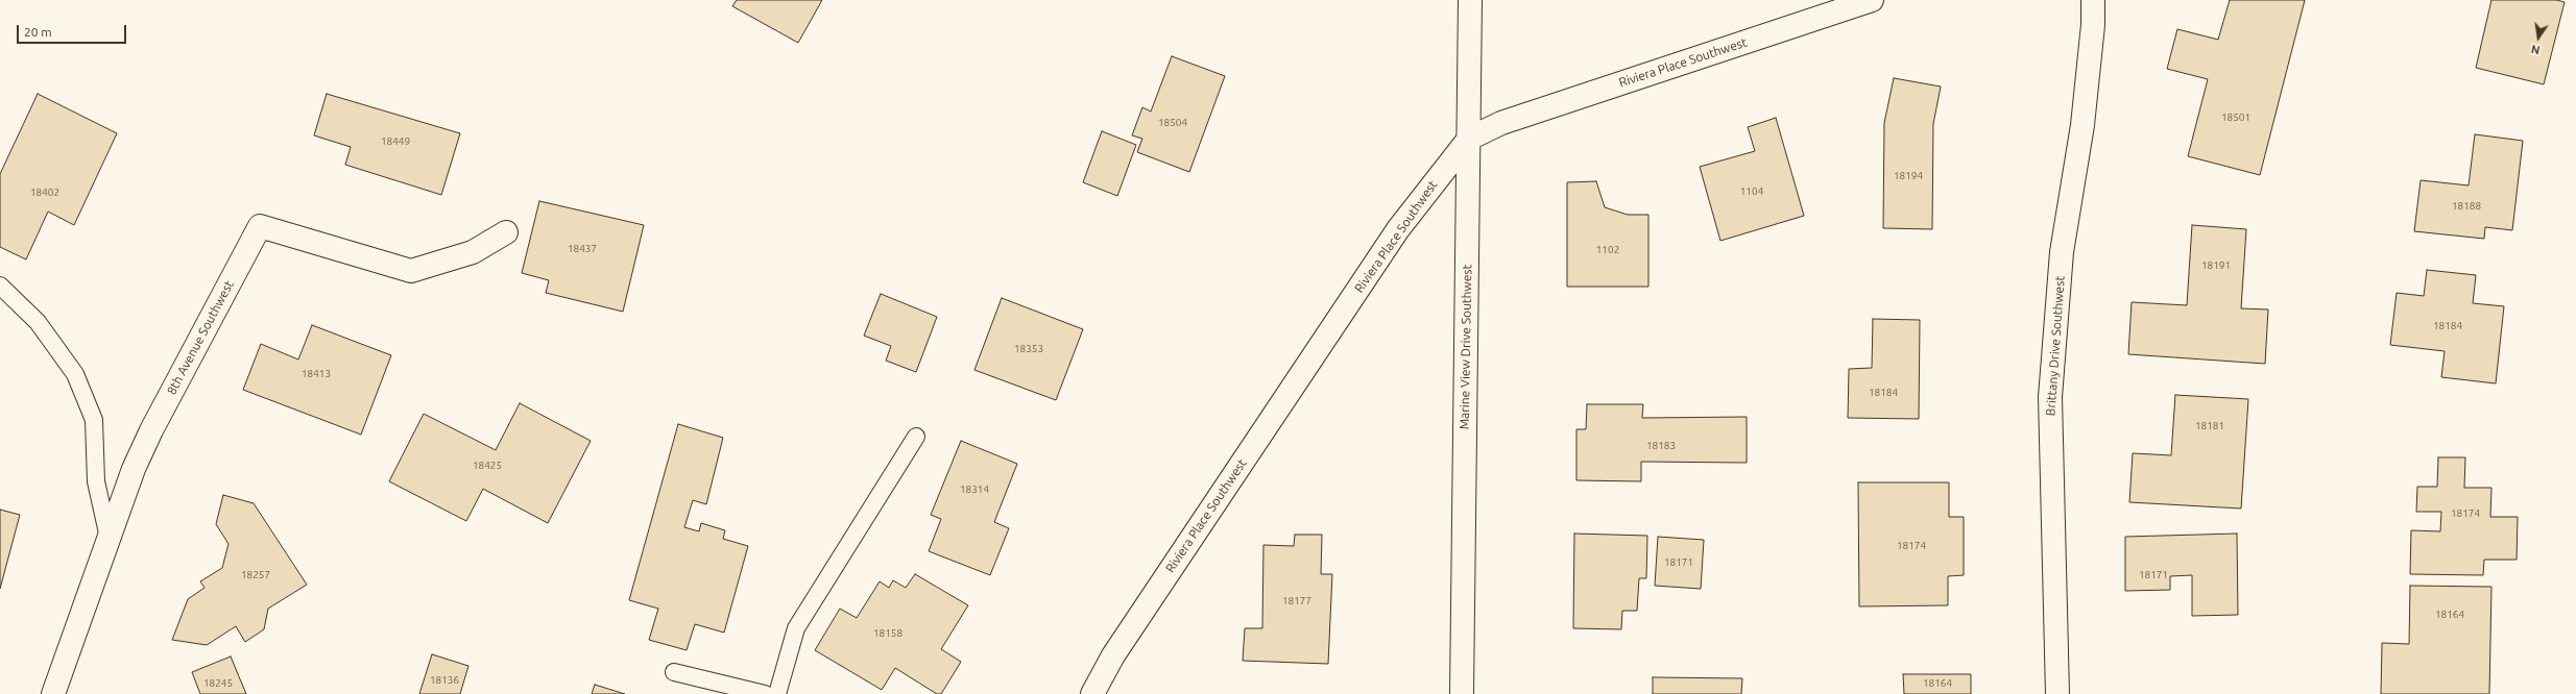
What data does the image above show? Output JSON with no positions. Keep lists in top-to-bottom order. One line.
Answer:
{"streets":{"street":["Riviera Place Southwest","8th Avenue Southwest","Brittany Drive Southwest","Marine View Drive Southwest"]},"crossings":[["Riviera Place Southwest","Marine View Drive Southwest"]],"house_numbers":["18501","18504","18449","18194","1104","18402","18188","18437","1102","18191","18184","18353","18413","18184","18181","18183","18425","18314","18174","18174","18171","18257","18171","18177","18164","18158","18136","18245","18164"],"scale_bar":"20 m","north":"bottom"}
